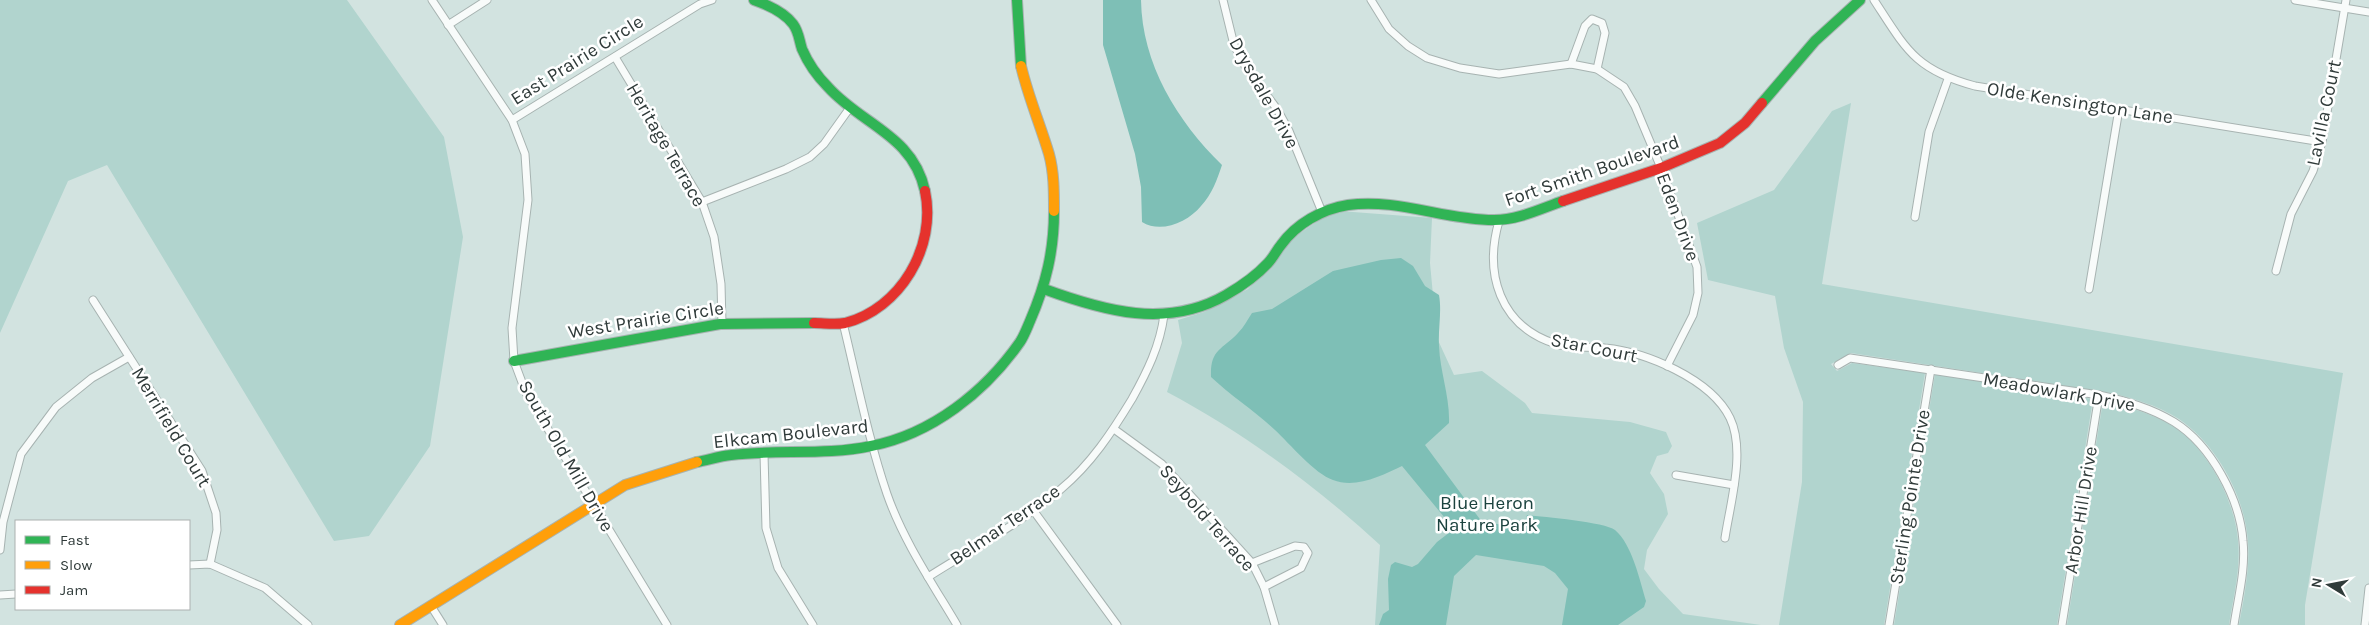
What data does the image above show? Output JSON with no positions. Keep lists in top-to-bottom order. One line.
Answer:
{"streets":{"street":["East Prairie Circle","Drysdale Drive","Olde Kensington Lane","Lavilla Court","Heritage Terrace","Fort Smith Boulevard","Eden Drive","West Prairie Circle","Star Court","Meadowlark Drive","Merrifield Court","Elkcam Boulevard","South Old Mill Drive","Sterling Pointe Drive","Arbor Hill Drive","Seybold Terrace","Belmar Terrace"]},"crossings":[["East Prairie Circle","Heritage Terrace"],["East Prairie Circle","South Old Mill Drive"],["Drysdale Drive","Fort Smith Boulevard"],["Olde Kensington Lane","Lavilla Court"],["Heritage Terrace","West Prairie Circle"],["Fort Smith Boulevard","Eden Drive"],["Fort Smith Boulevard","Star Court"],["Fort Smith Boulevard","Elkcam Boulevard"],["Fort Smith Boulevard","Belmar Terrace"],["Eden Drive","Star Court"],["West Prairie Circle","South Old Mill Drive"],["Meadowlark Drive","Sterling Pointe Drive"],["Meadowlark Drive","Arbor Hill Drive"],["Elkcam Boulevard","South Old Mill Drive"],["Seybold Terrace","Belmar Terrace"]],"parks":["Blue Heron Nature Park"],"legend":["Fast","Slow","Jam"],"north":"left"}
